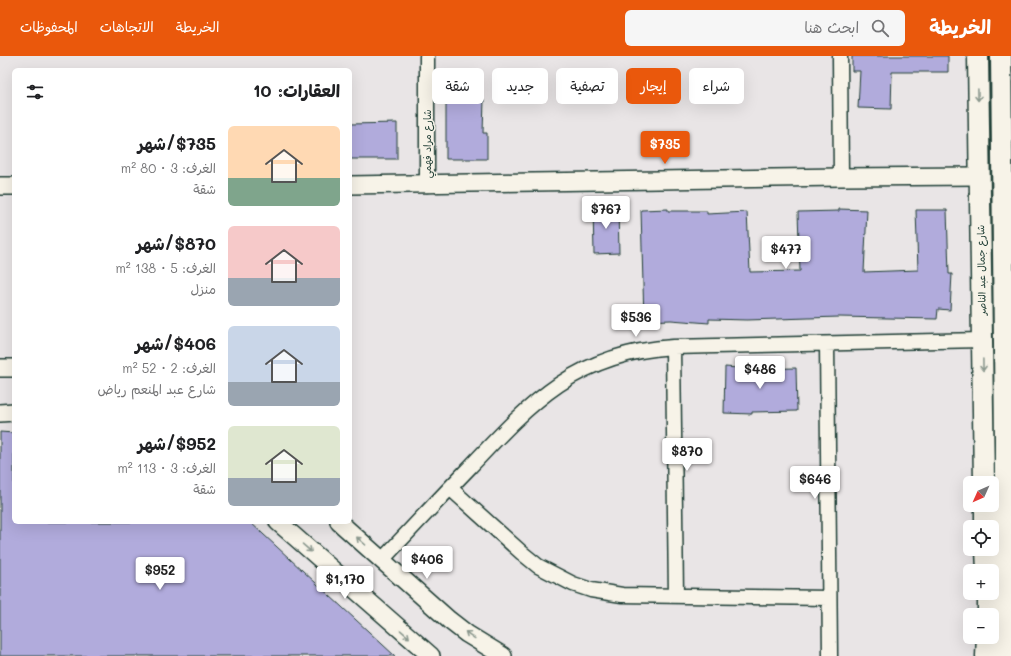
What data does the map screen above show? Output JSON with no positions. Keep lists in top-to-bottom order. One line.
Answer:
{"streets":{"main road":["شارع جمال عبد الناصر"],"street":["شارع مراد فهمي"]},"north":"bottom left","page":{"header":"الخريطة","search":"ابحث هنا","nav":["الخريطة","الاتجاهات","المحفوظات"],"chip":["شراء","إيجار","تصفية","جديد","شقة"],"heading":"العقارات: 10","list":[{"name":"$735/شهر","note":"الغرف: 3 · 80 m² · شقة"},{"name":"$870/شهر","note":"الغرف: 5 · 138 m² · منزل"},{"name":"$406/شهر","note":"الغرف: 2 · 52 m² · شارع عبد المنعم رياض"},{"name":"$952/شهر","note":"الغرف: 3 · 113 m² · شقة"}],"price":["$735","$767","$477","$536","$486","$870","$646","$406","$952","$1,170"],"map_buttons":["+","−"]}}
